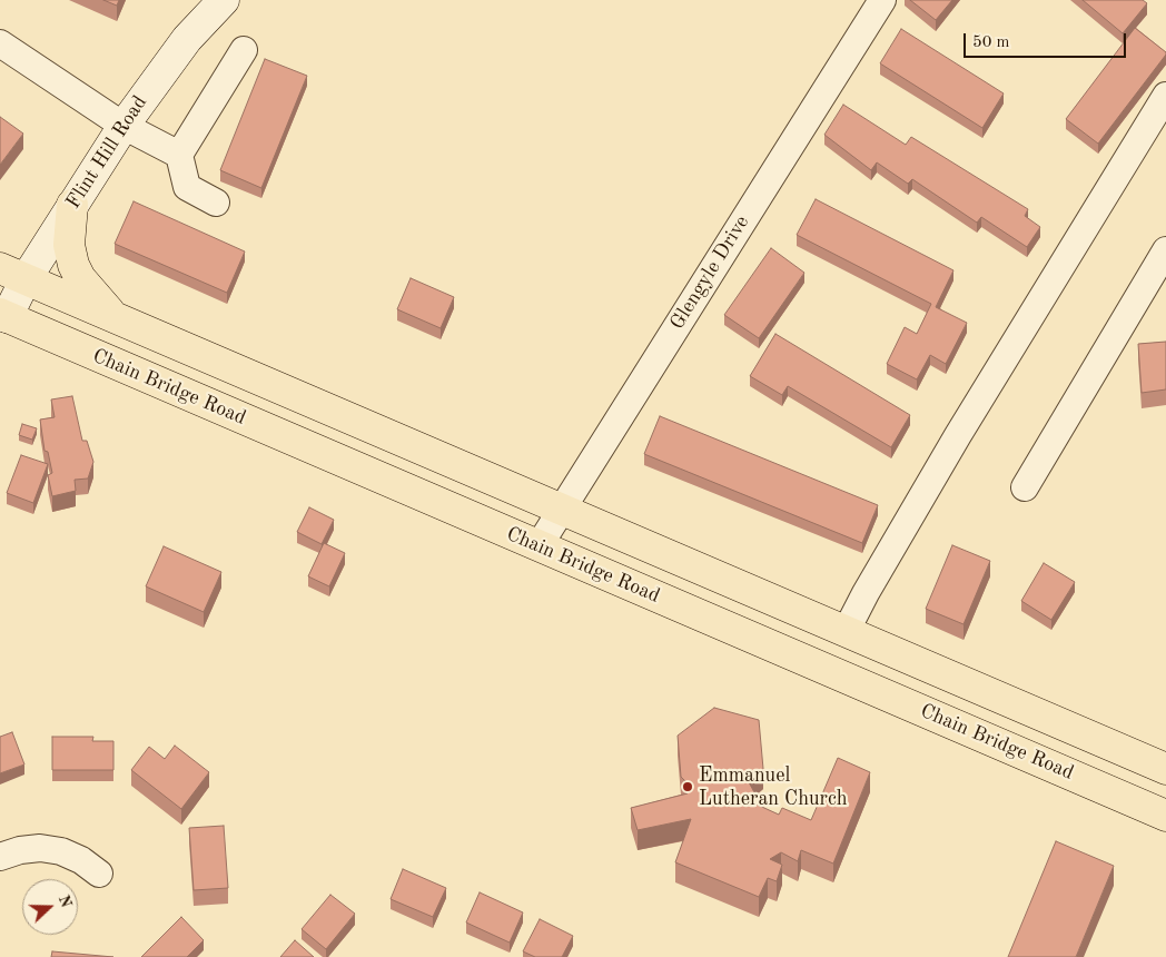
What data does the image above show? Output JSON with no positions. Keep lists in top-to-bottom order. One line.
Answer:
{"streets":{"main road":["Chain Bridge Road"],"street":["Flint Hill Road","Glengyle Drive"]},"crossings":[["Flint Hill Road","Chain Bridge Road"],["Glengyle Drive","Chain Bridge Road"]],"places":["Emmanuel Lutheran Church"],"scale_bar":"50 m","north":"right"}
